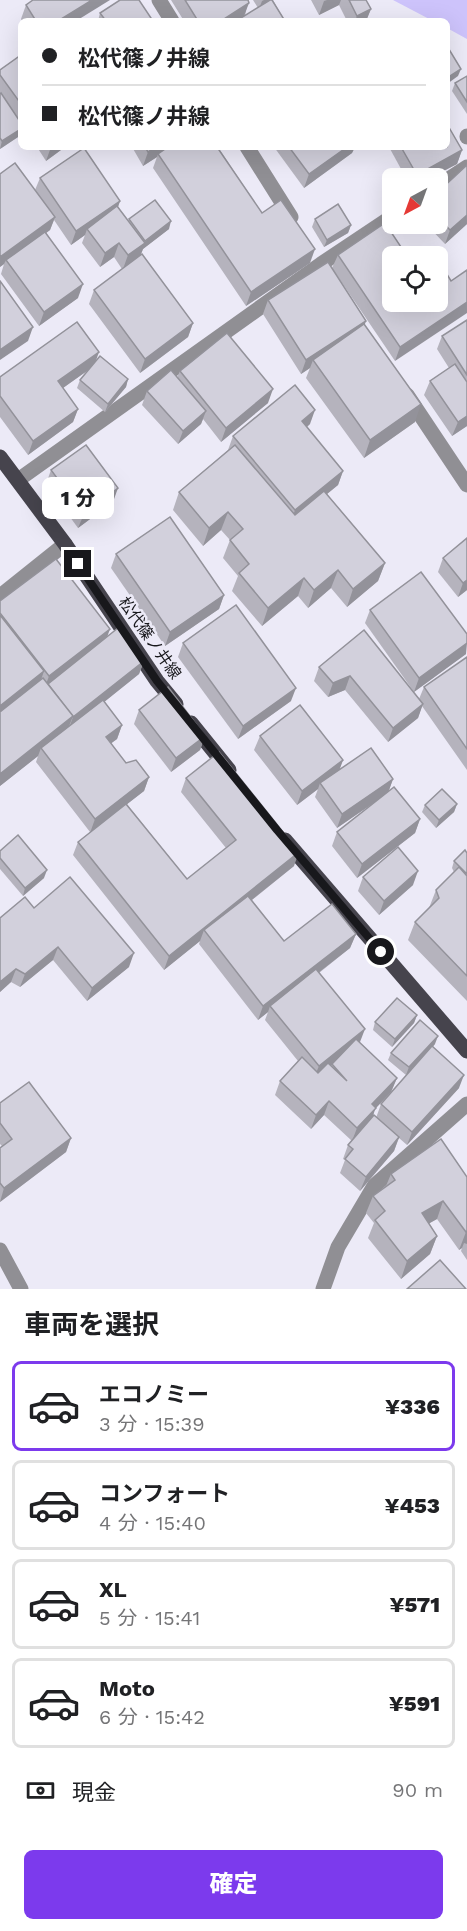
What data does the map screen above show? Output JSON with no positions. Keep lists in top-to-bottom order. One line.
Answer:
{"streets":{"main road":["松代篠ノ井線"]},"north":"bottom left","page":{"banner":["松代篠ノ井線","松代篠ノ井線"],"bubble":"1 分","heading":"車両を選択","list":[{"name":"エコノミー","note":"3 分 · 15:39","value":"¥336"},{"name":"コンフォート","note":"4 分 · 15:40","value":"¥453"},{"name":"XL","note":"5 分 · 15:41","value":"¥571"},{"name":"Moto","note":"6 分 · 15:42","value":"¥591"}],"pay":["現金","90 m"],"buttons":"確定"}}
